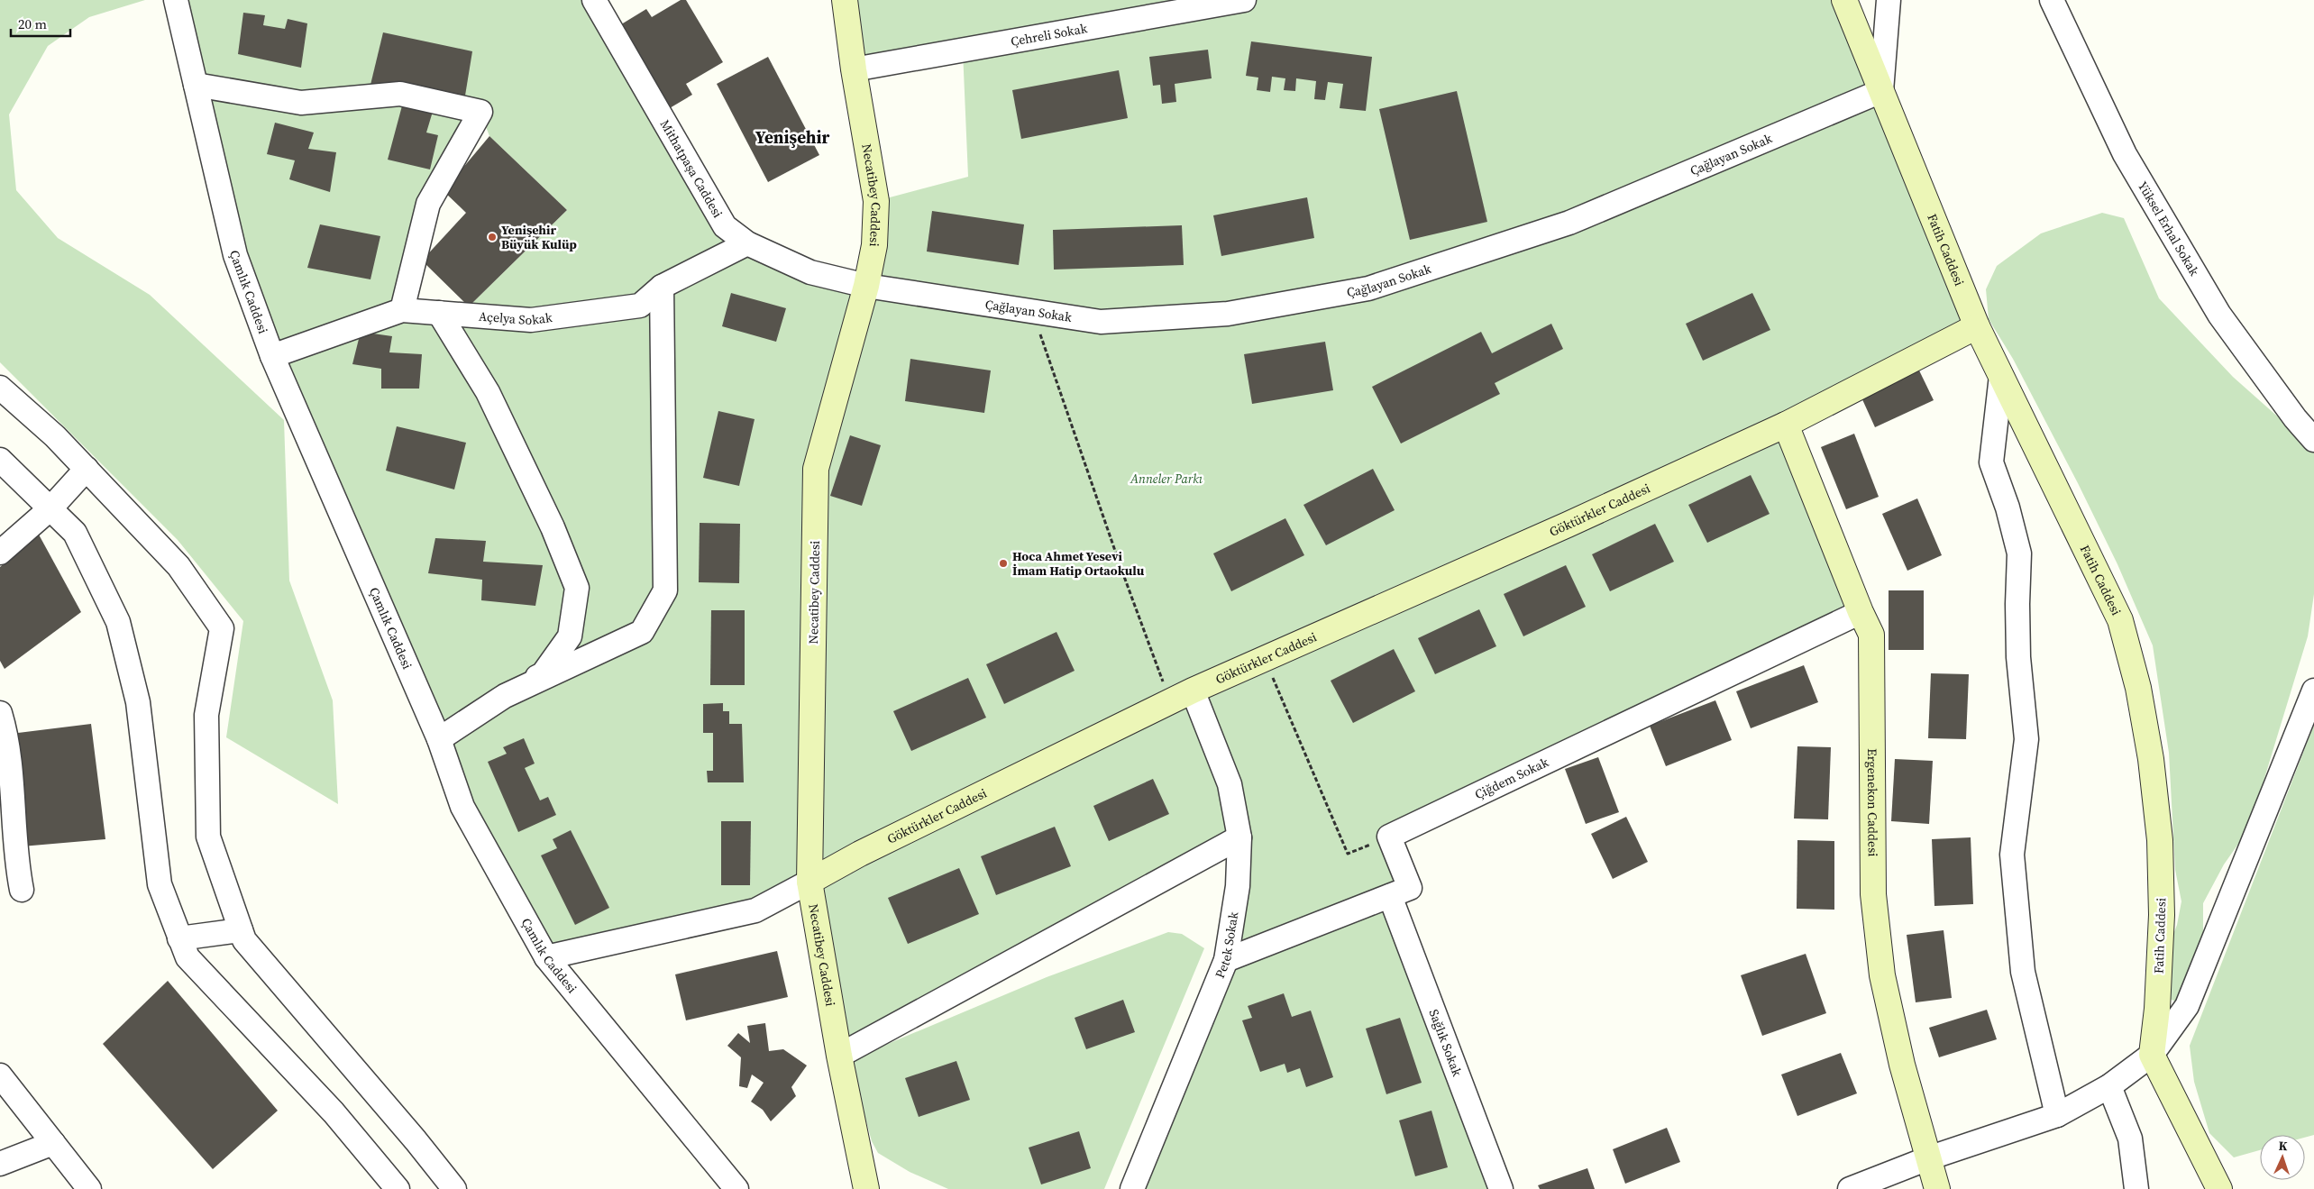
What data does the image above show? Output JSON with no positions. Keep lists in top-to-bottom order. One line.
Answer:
{"streets":{"street":["Çehreli Sokak","Çağlayan Sokak","Mithatpaşa Caddesi","Necatibey Caddesi","Yüksel Erhal Sokak","Fatih Caddesi","Çamlık Caddesi","Açelya Sokak","Göktürkler Caddesi","Çiğdem Sokak","Ergenekon Caddesi","Petek Sokak","Sağlık Sokak"]},"crossings":[["Çehreli Sokak","Necatibey Caddesi"],["Çağlayan Sokak","Mithatpaşa Caddesi"],["Çağlayan Sokak","Necatibey Caddesi"],["Çağlayan Sokak","Fatih Caddesi"],["Mithatpaşa Caddesi","Necatibey Caddesi"],["Mithatpaşa Caddesi","Açelya Sokak"],["Necatibey Caddesi","Göktürkler Caddesi"],["Fatih Caddesi","Göktürkler Caddesi"],["Çamlık Caddesi","Açelya Sokak"],["Çamlık Caddesi","Göktürkler Caddesi"],["Göktürkler Caddesi","Ergenekon Caddesi"],["Göktürkler Caddesi","Petek Sokak"],["Çiğdem Sokak","Ergenekon Caddesi"]],"districts":["Yenişehir"],"parks":["Anneler Parkı"],"places":["Yenişehir Büyük Kulüp","Hoca Ahmet Yesevi İmam Hatip Ortaokulu"],"scale_bar":"20 m","north":"top"}
